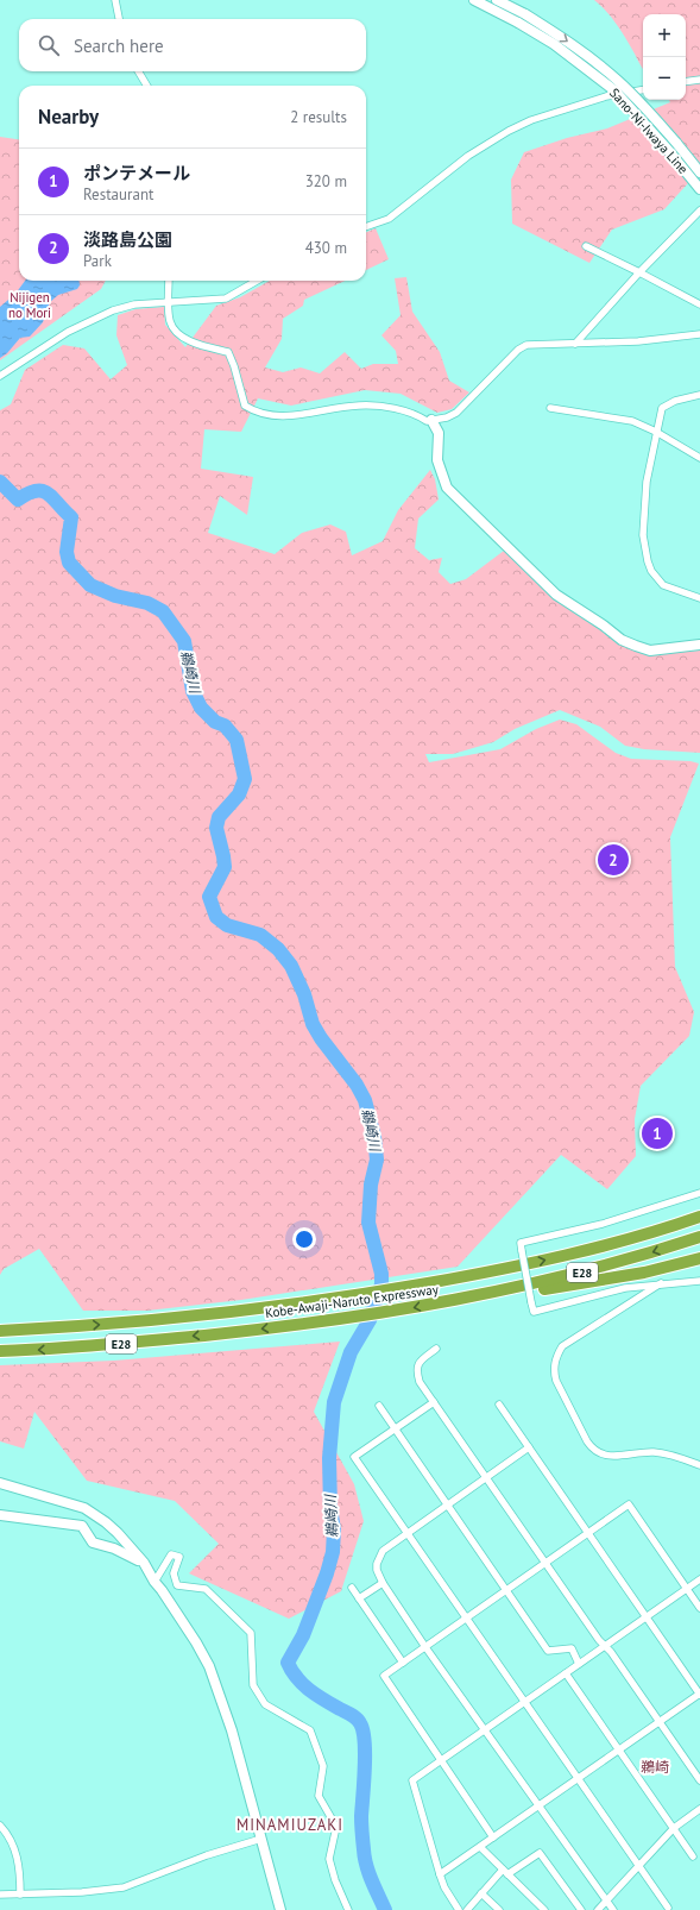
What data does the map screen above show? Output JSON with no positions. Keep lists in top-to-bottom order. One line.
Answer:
{"streets":{"highway":["E28","Kobe-Awaji-Naruto Expressway"],"street":["Sano-Ni-Iwaya Line"]},"districts":["鵜崎","MINAMIUZAKI"],"water":["鵜崎川"],"parks":["Nijigen no Mori"],"page":{"map_buttons":["+","−"],"search":"Search here","heading":["Nearby","2 results"],"list":[{"mark":"1","name":"ポンテメール","note":"Restaurant","value":"320 m"},{"mark":"2","name":"淡路島公園","note":"Park","value":"430 m"}],"pins":["2","1"]}}
